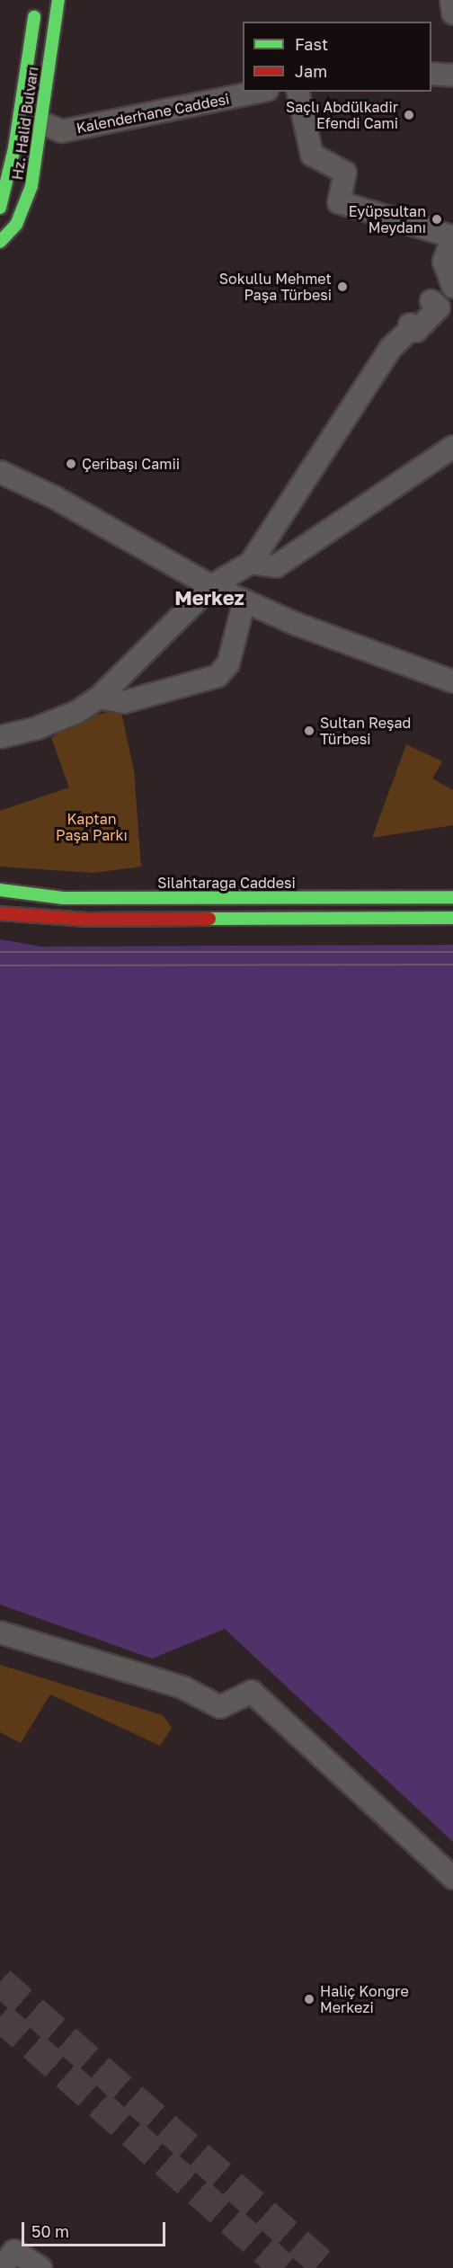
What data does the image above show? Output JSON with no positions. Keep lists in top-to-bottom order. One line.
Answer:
{"streets":{"main road":["Hz. Halid Bulvarı","Silahtarağa Caddesi"],"street":["Kalenderhane Caddesi"]},"crossings":[["Kalenderhane Caddesi","Hz. Halid Bulvarı"]],"districts":["Merkez"],"parks":["Kaptan Paşa Parkı"],"places":["Saçlı Abdülkadir Efendi Cami","Eyüpsultan Meydanı","Sokullu Mehmet Paşa Türbesi","Çeribaşı Camii","Sultan Reşad Türbesi","Haliç Kongre Merkezi"],"legend":["Fast","Jam"],"scale_bar":"50 m"}
